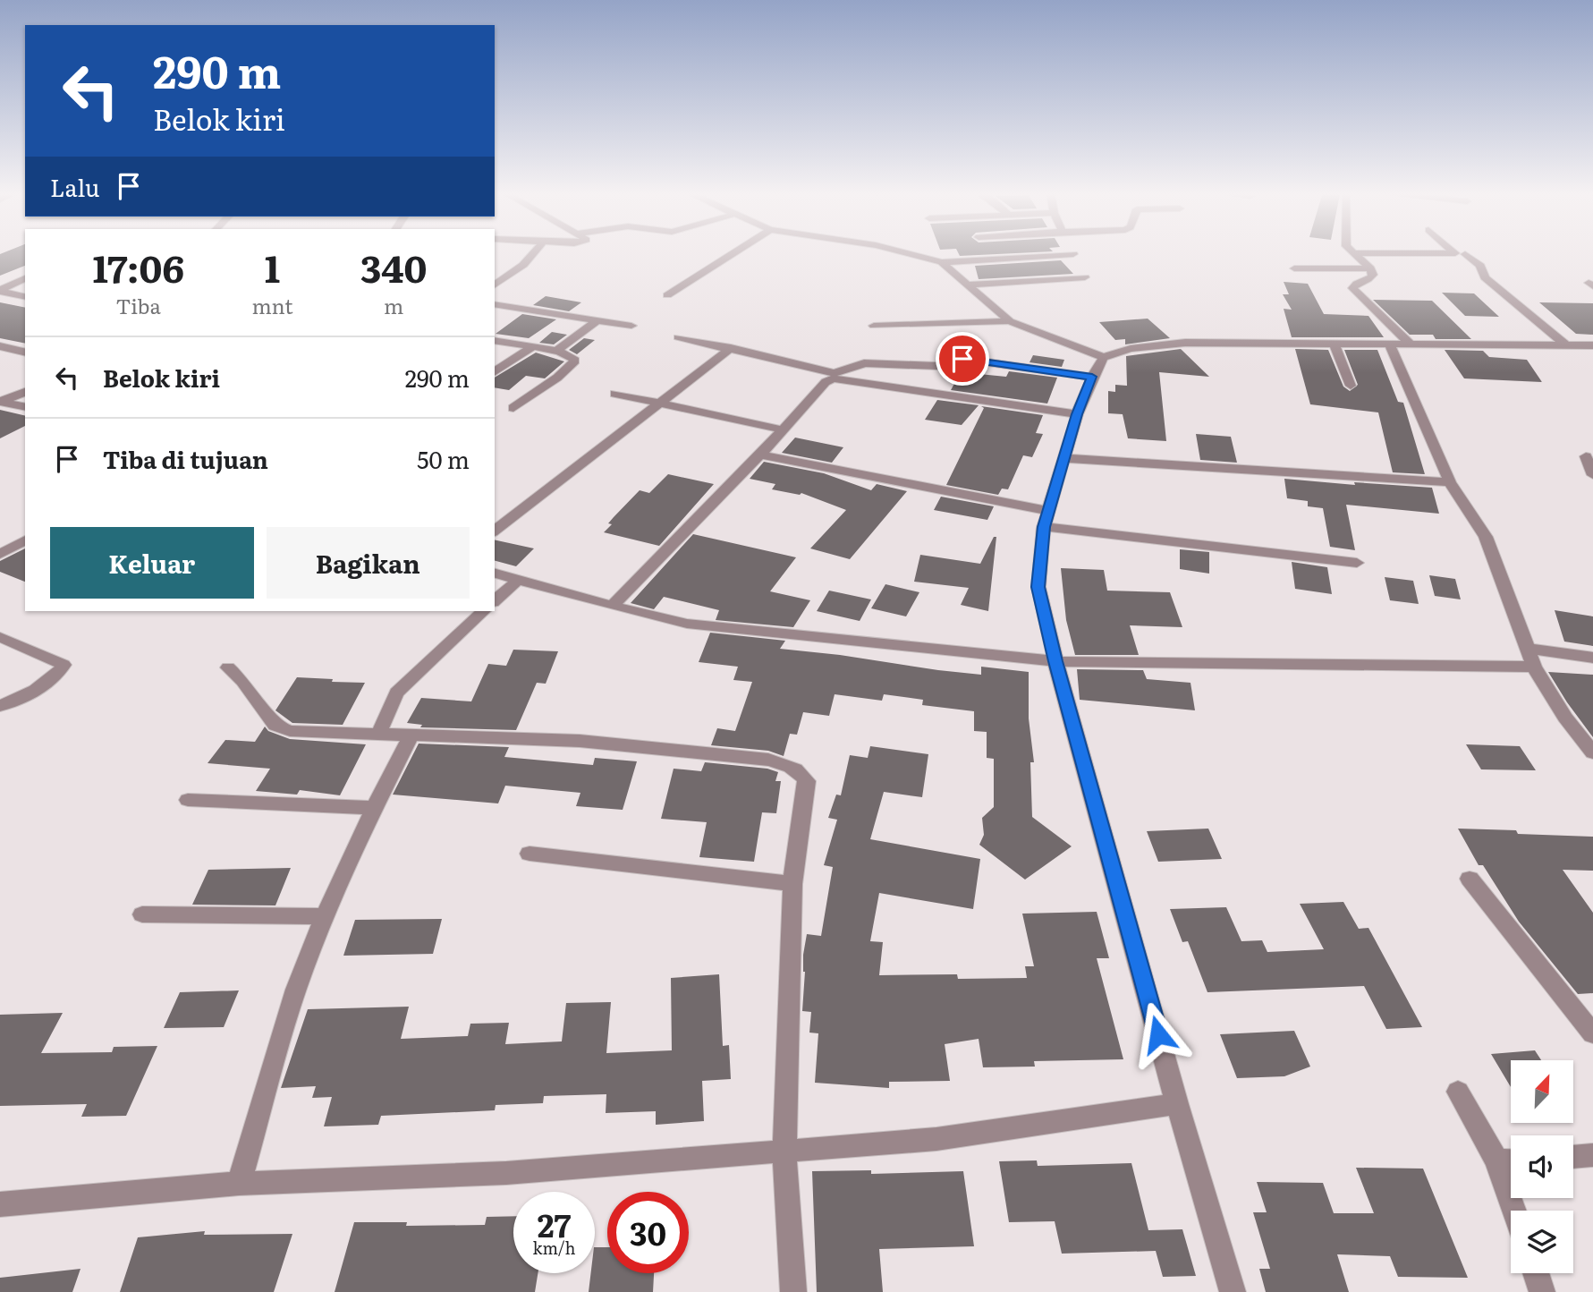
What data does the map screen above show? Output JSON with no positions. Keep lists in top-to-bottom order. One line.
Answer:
{"north":"top right","page":{"turn":["290 m","Belok kiri"],"then":"Lalu","eta":["17:06","Tiba","1","mnt","340","m"],"list":[{"name":"Belok kiri","value":"290 m"},{"name":"Tiba di tujuan","value":"50 m"}],"buttons":["Keluar","Bagikan"],"speed":"27 km/h","limit":"30"}}
